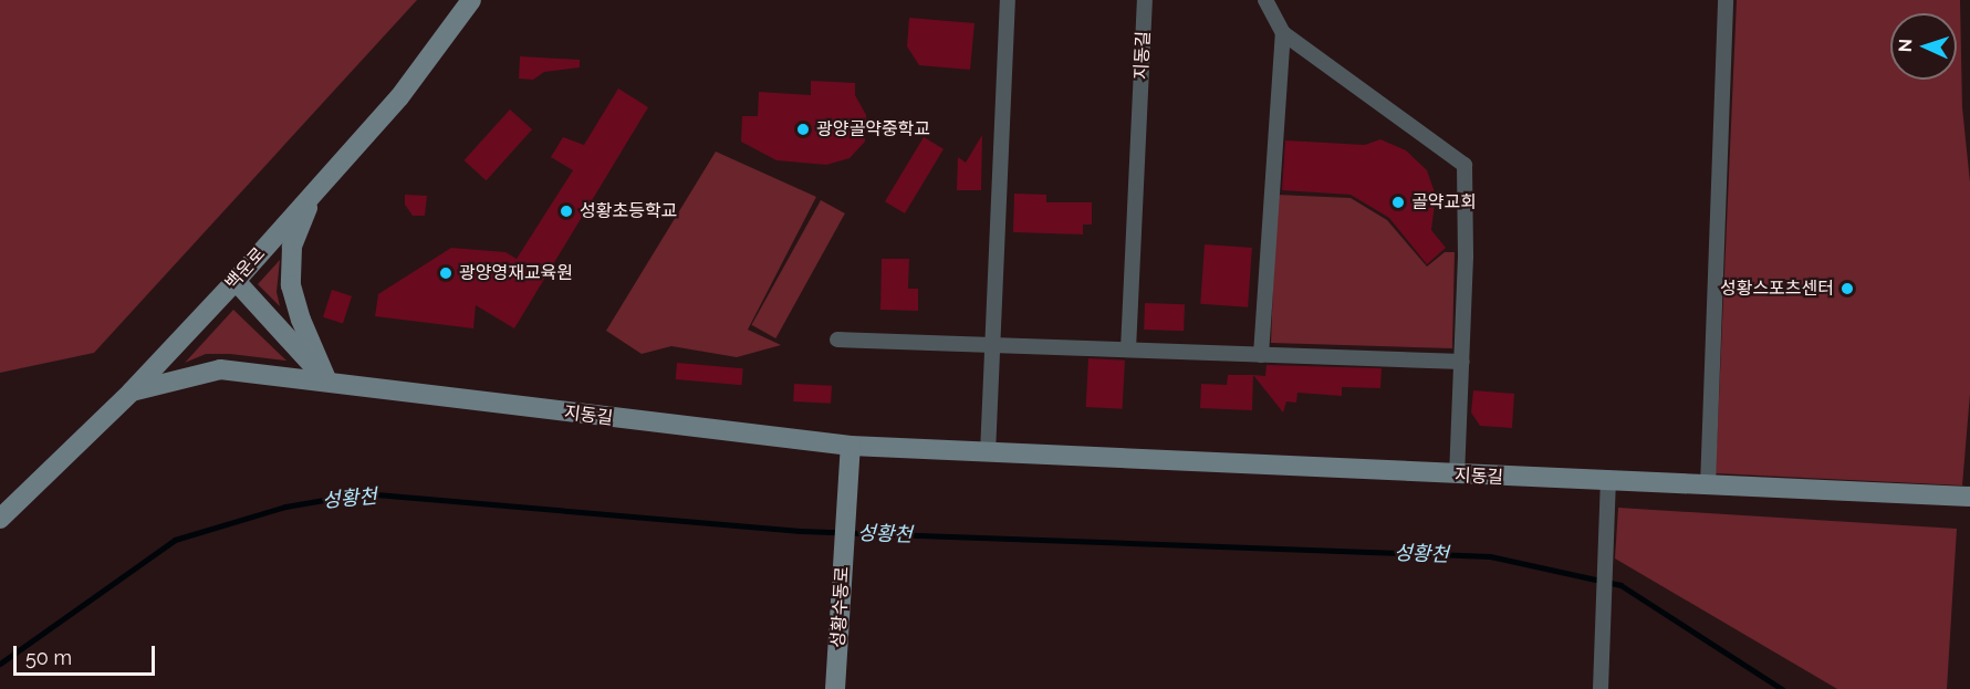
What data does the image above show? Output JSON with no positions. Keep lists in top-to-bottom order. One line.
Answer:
{"streets":{"street":["지동길","백운로","성황수동로"]},"crossings":[["지동길","백운로"],["지동길","성황수동로"]],"water":["성황천"],"places":["광양골약중학교","골약교회","성황초등학교","광양영재교육원","성황스포츠센터"],"scale_bar":"50 m","north":"left"}
